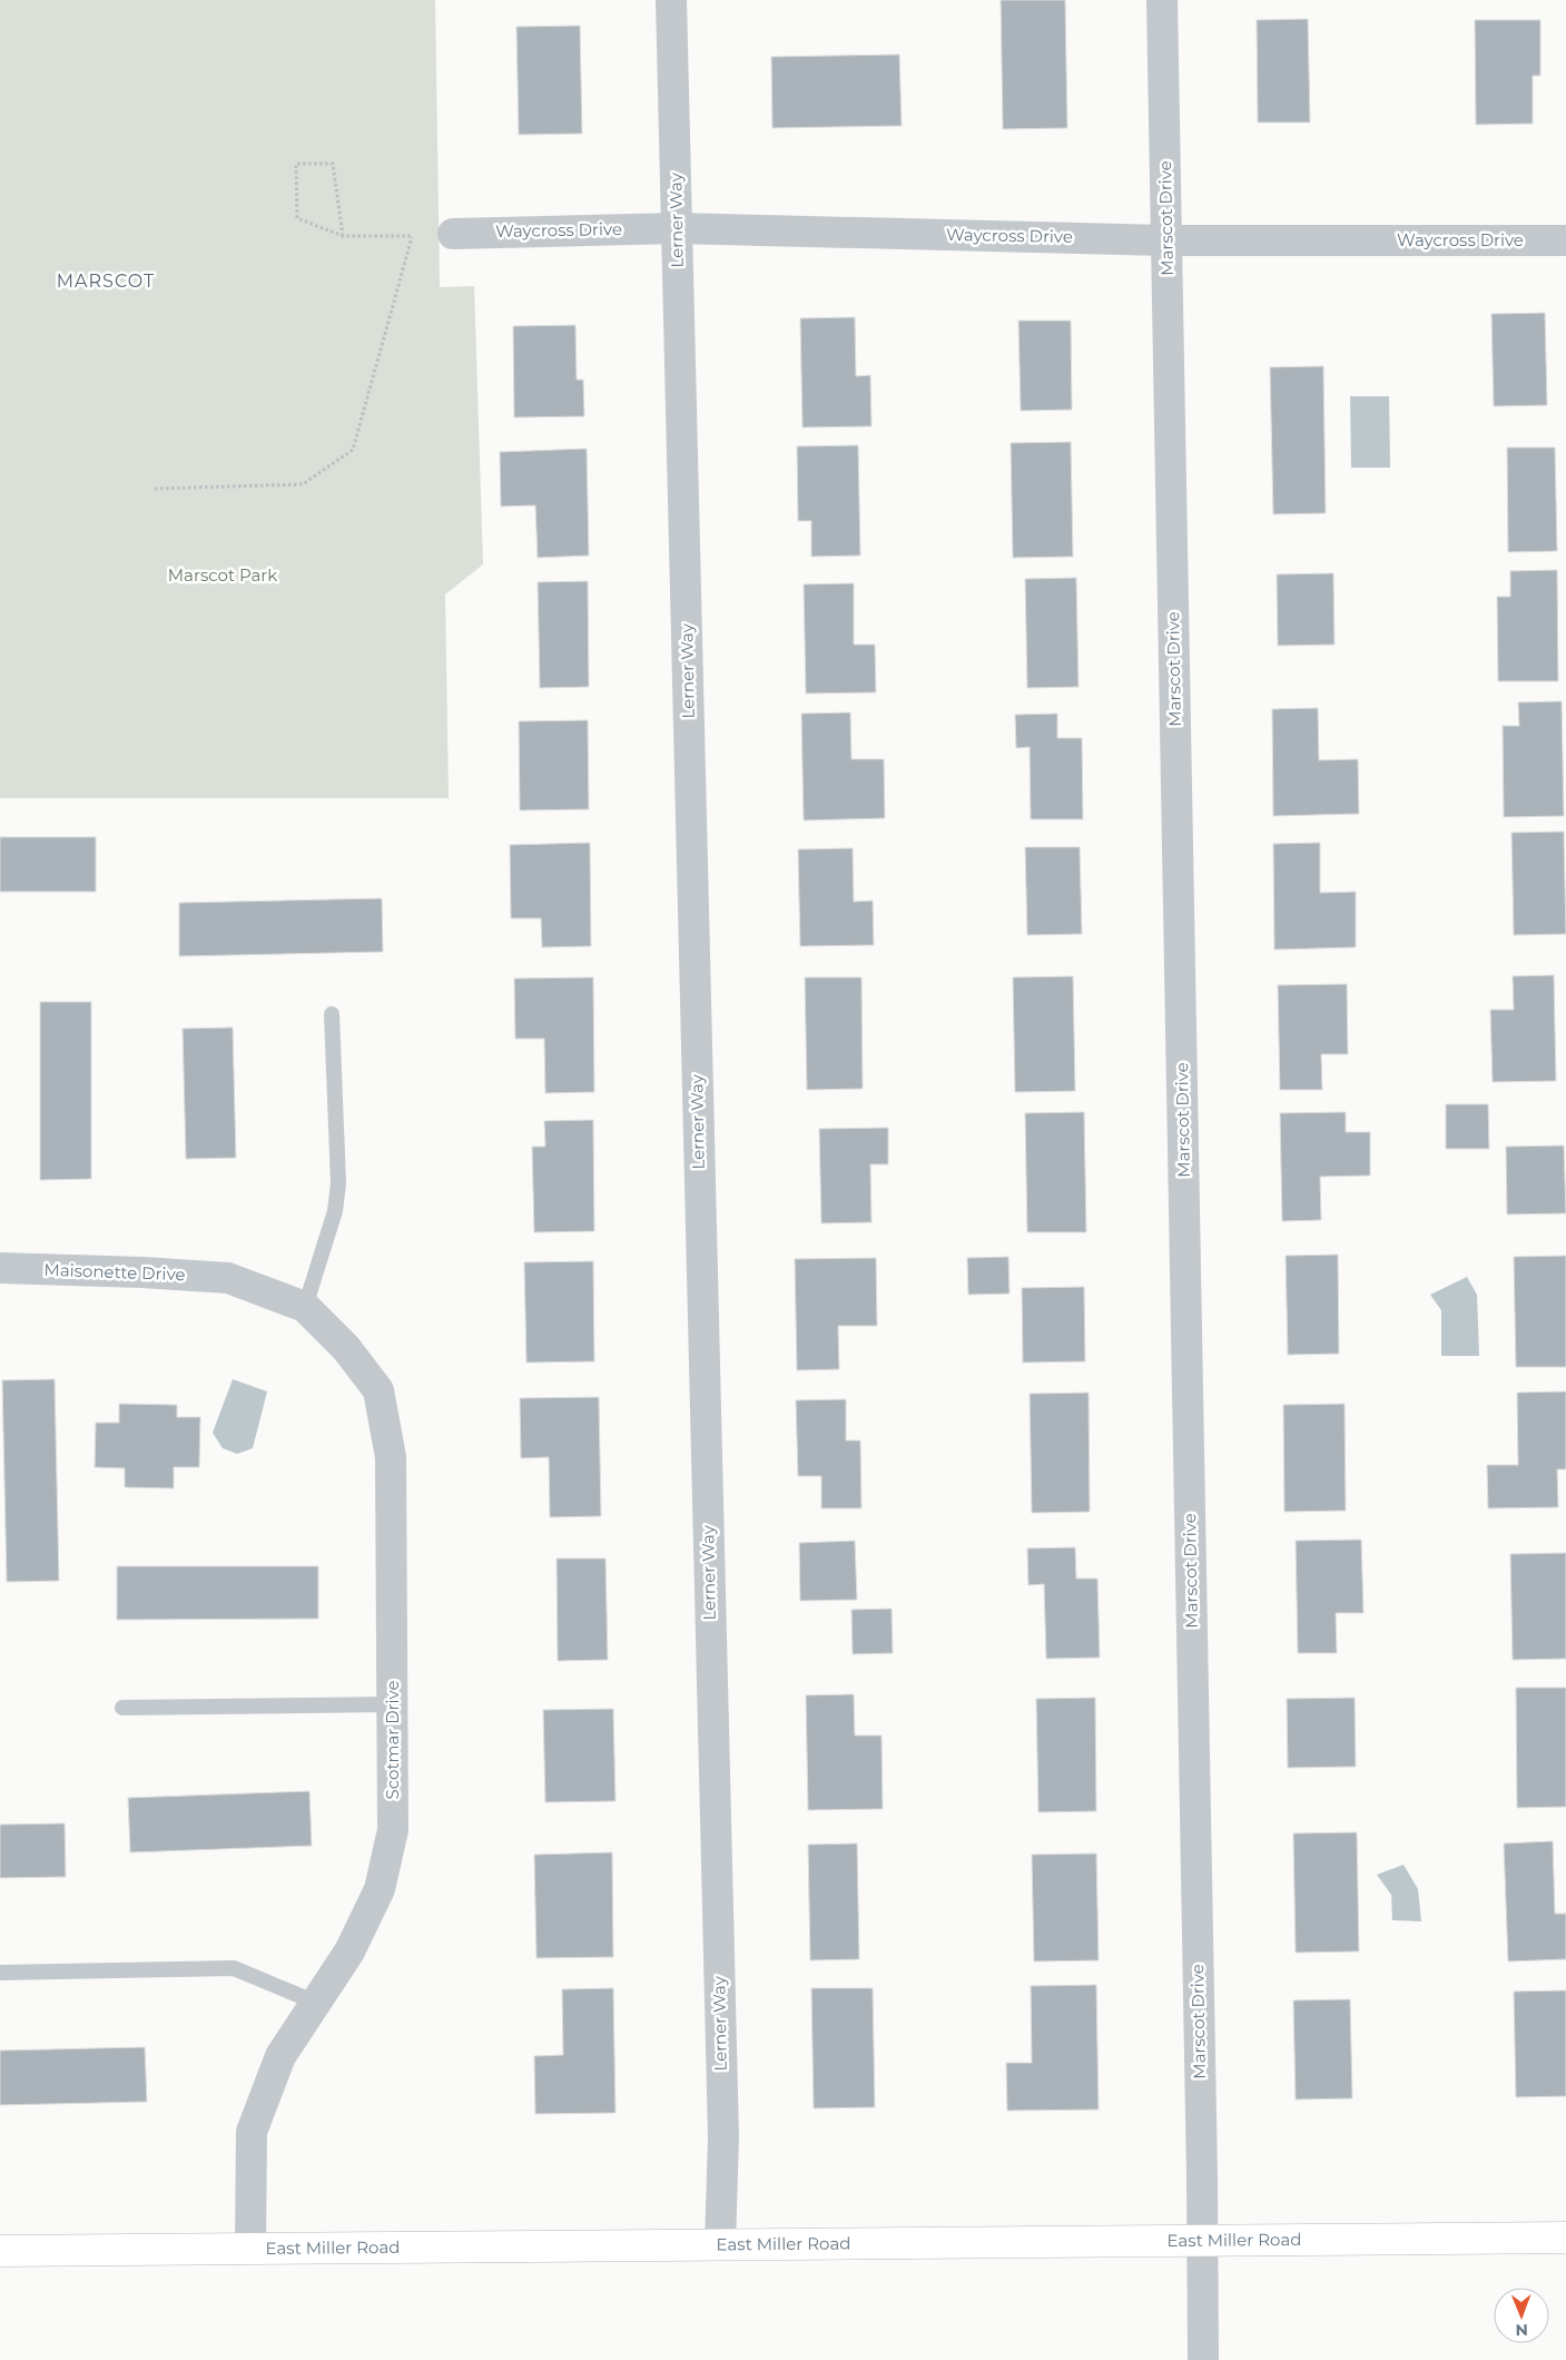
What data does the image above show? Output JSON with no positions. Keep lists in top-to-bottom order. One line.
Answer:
{"streets":{"street":["Marscot Drive","Lerner Way","Waycross Drive","Maisonette Drive","Scotmar Drive","East Miller Road"]},"crossings":[["Marscot Drive","Waycross Drive"],["Marscot Drive","East Miller Road"],["Lerner Way","Waycross Drive"],["Lerner Way","East Miller Road"],["Maisonette Drive","Scotmar Drive"],["Scotmar Drive","East Miller Road"]],"districts":["MARSCOT"],"parks":["Marscot Park"],"north":"bottom"}
